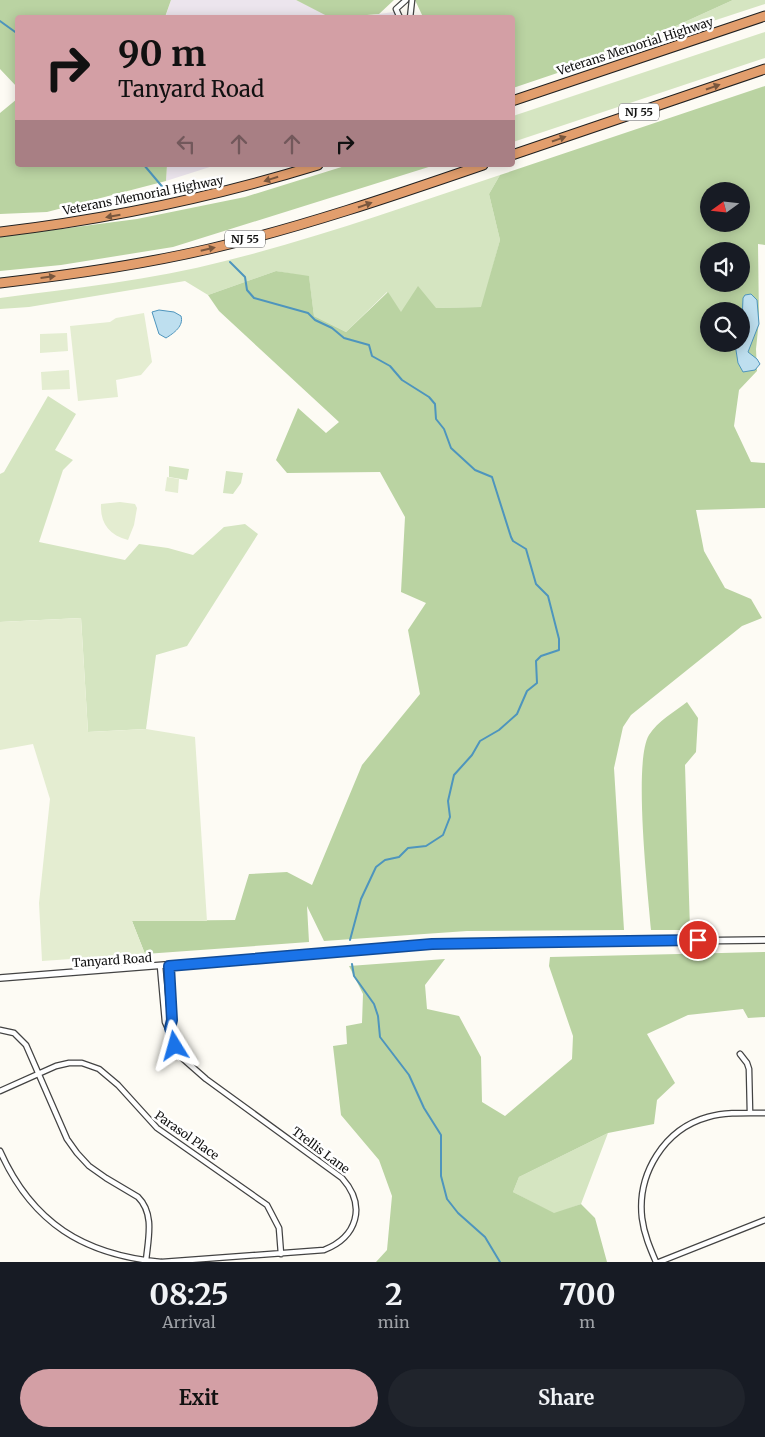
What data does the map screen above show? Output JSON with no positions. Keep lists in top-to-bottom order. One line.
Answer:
{"streets":{"highway":["Veterans Memorial Highway","NJ 55"],"street":["Tanyard Road","Parasol Place","Trellis Lane"]},"crossings":[["Tanyard Road","Trellis Lane"],["Parasol Place","Trellis Lane"]],"north":"left","page":{"turn":["90 m","Tanyard Road"],"eta":["08:25","Arrival","2","min","700","m"],"buttons":["Exit","Share"]}}
